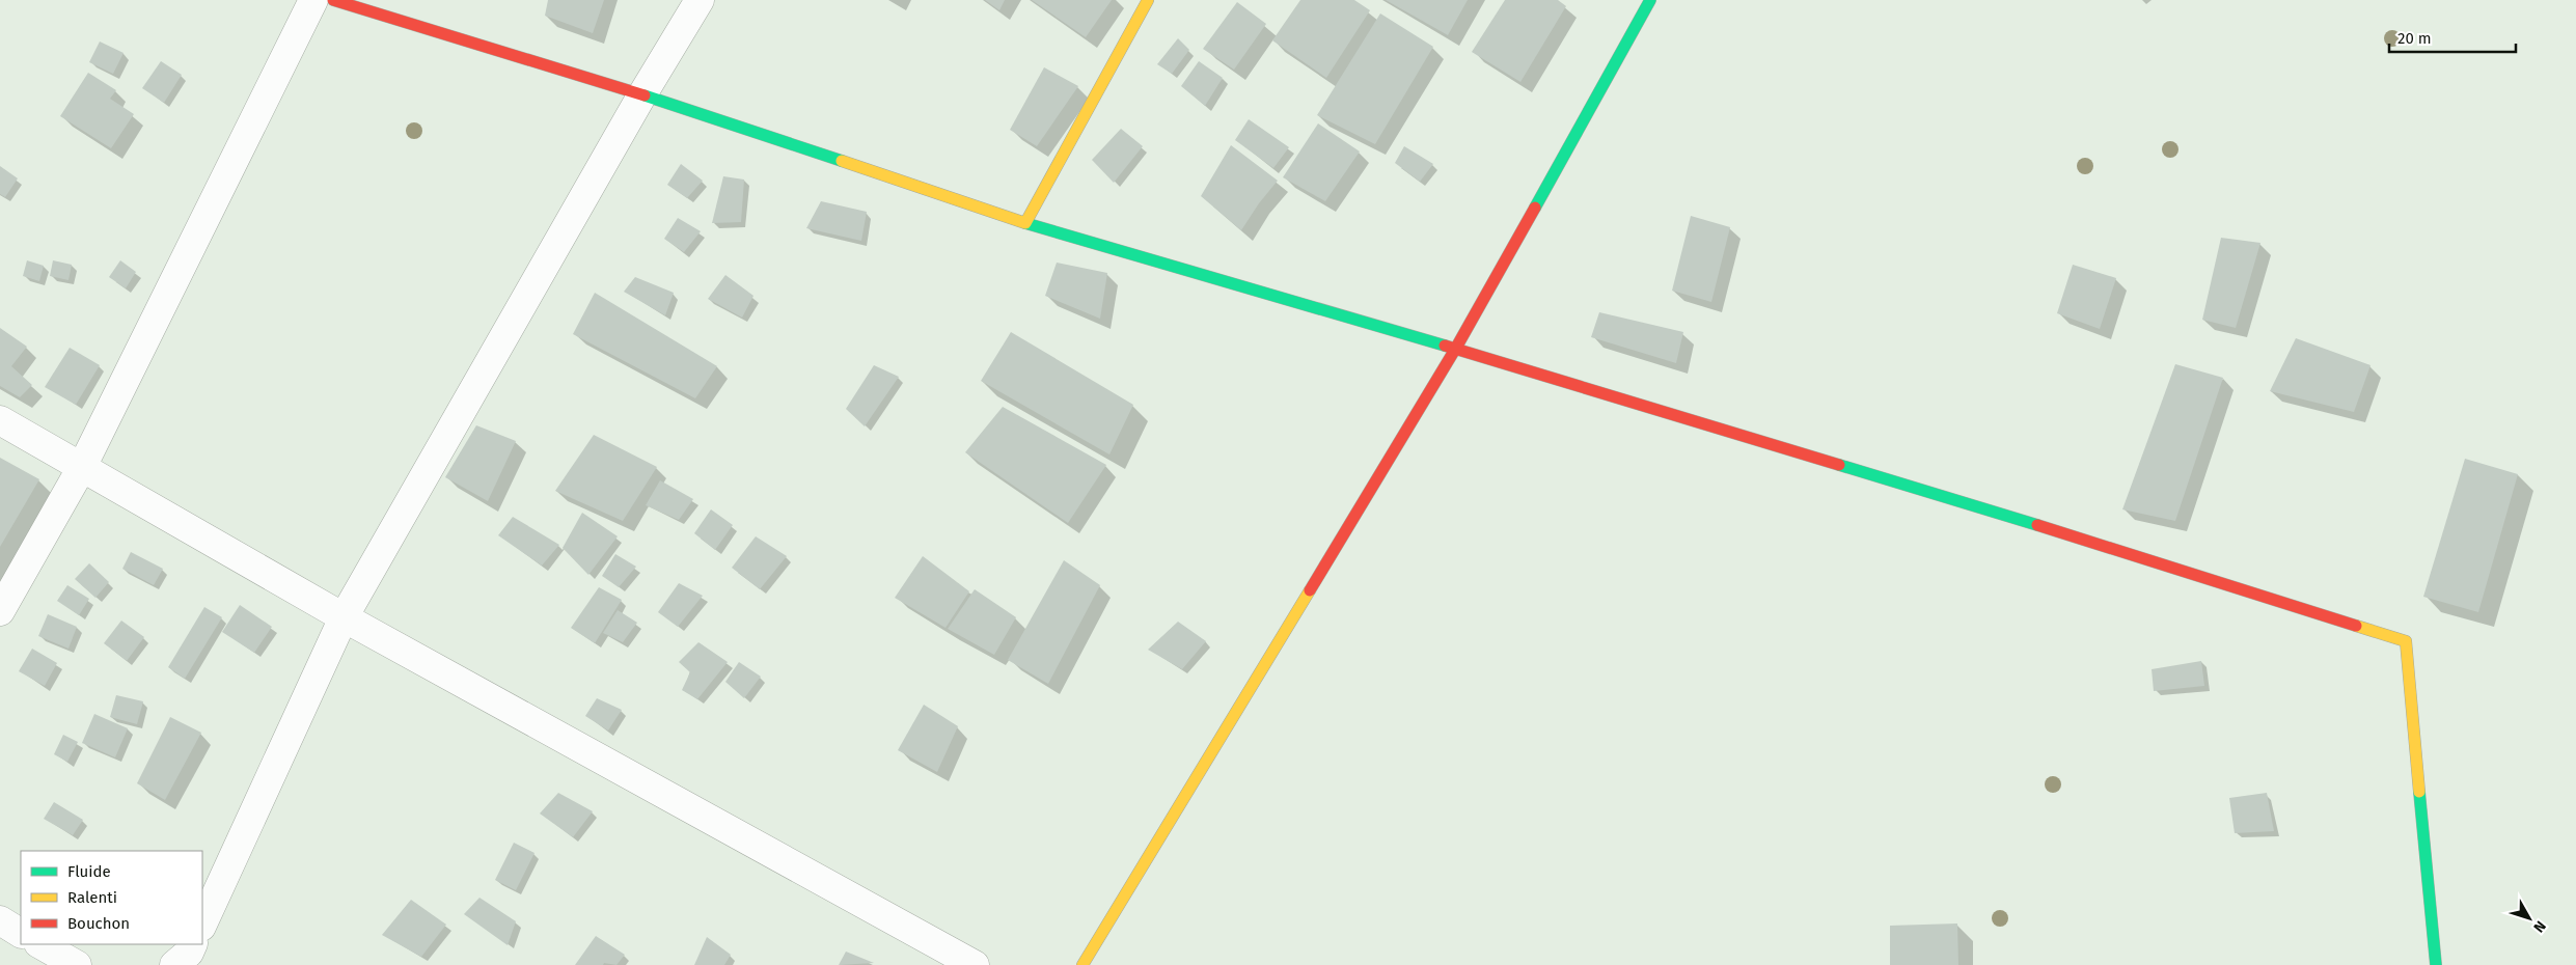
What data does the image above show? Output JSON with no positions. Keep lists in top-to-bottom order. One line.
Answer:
{"legend":["Fluide","Ralenti","Bouchon"],"scale_bar":"20 m","north":"bottom right"}
